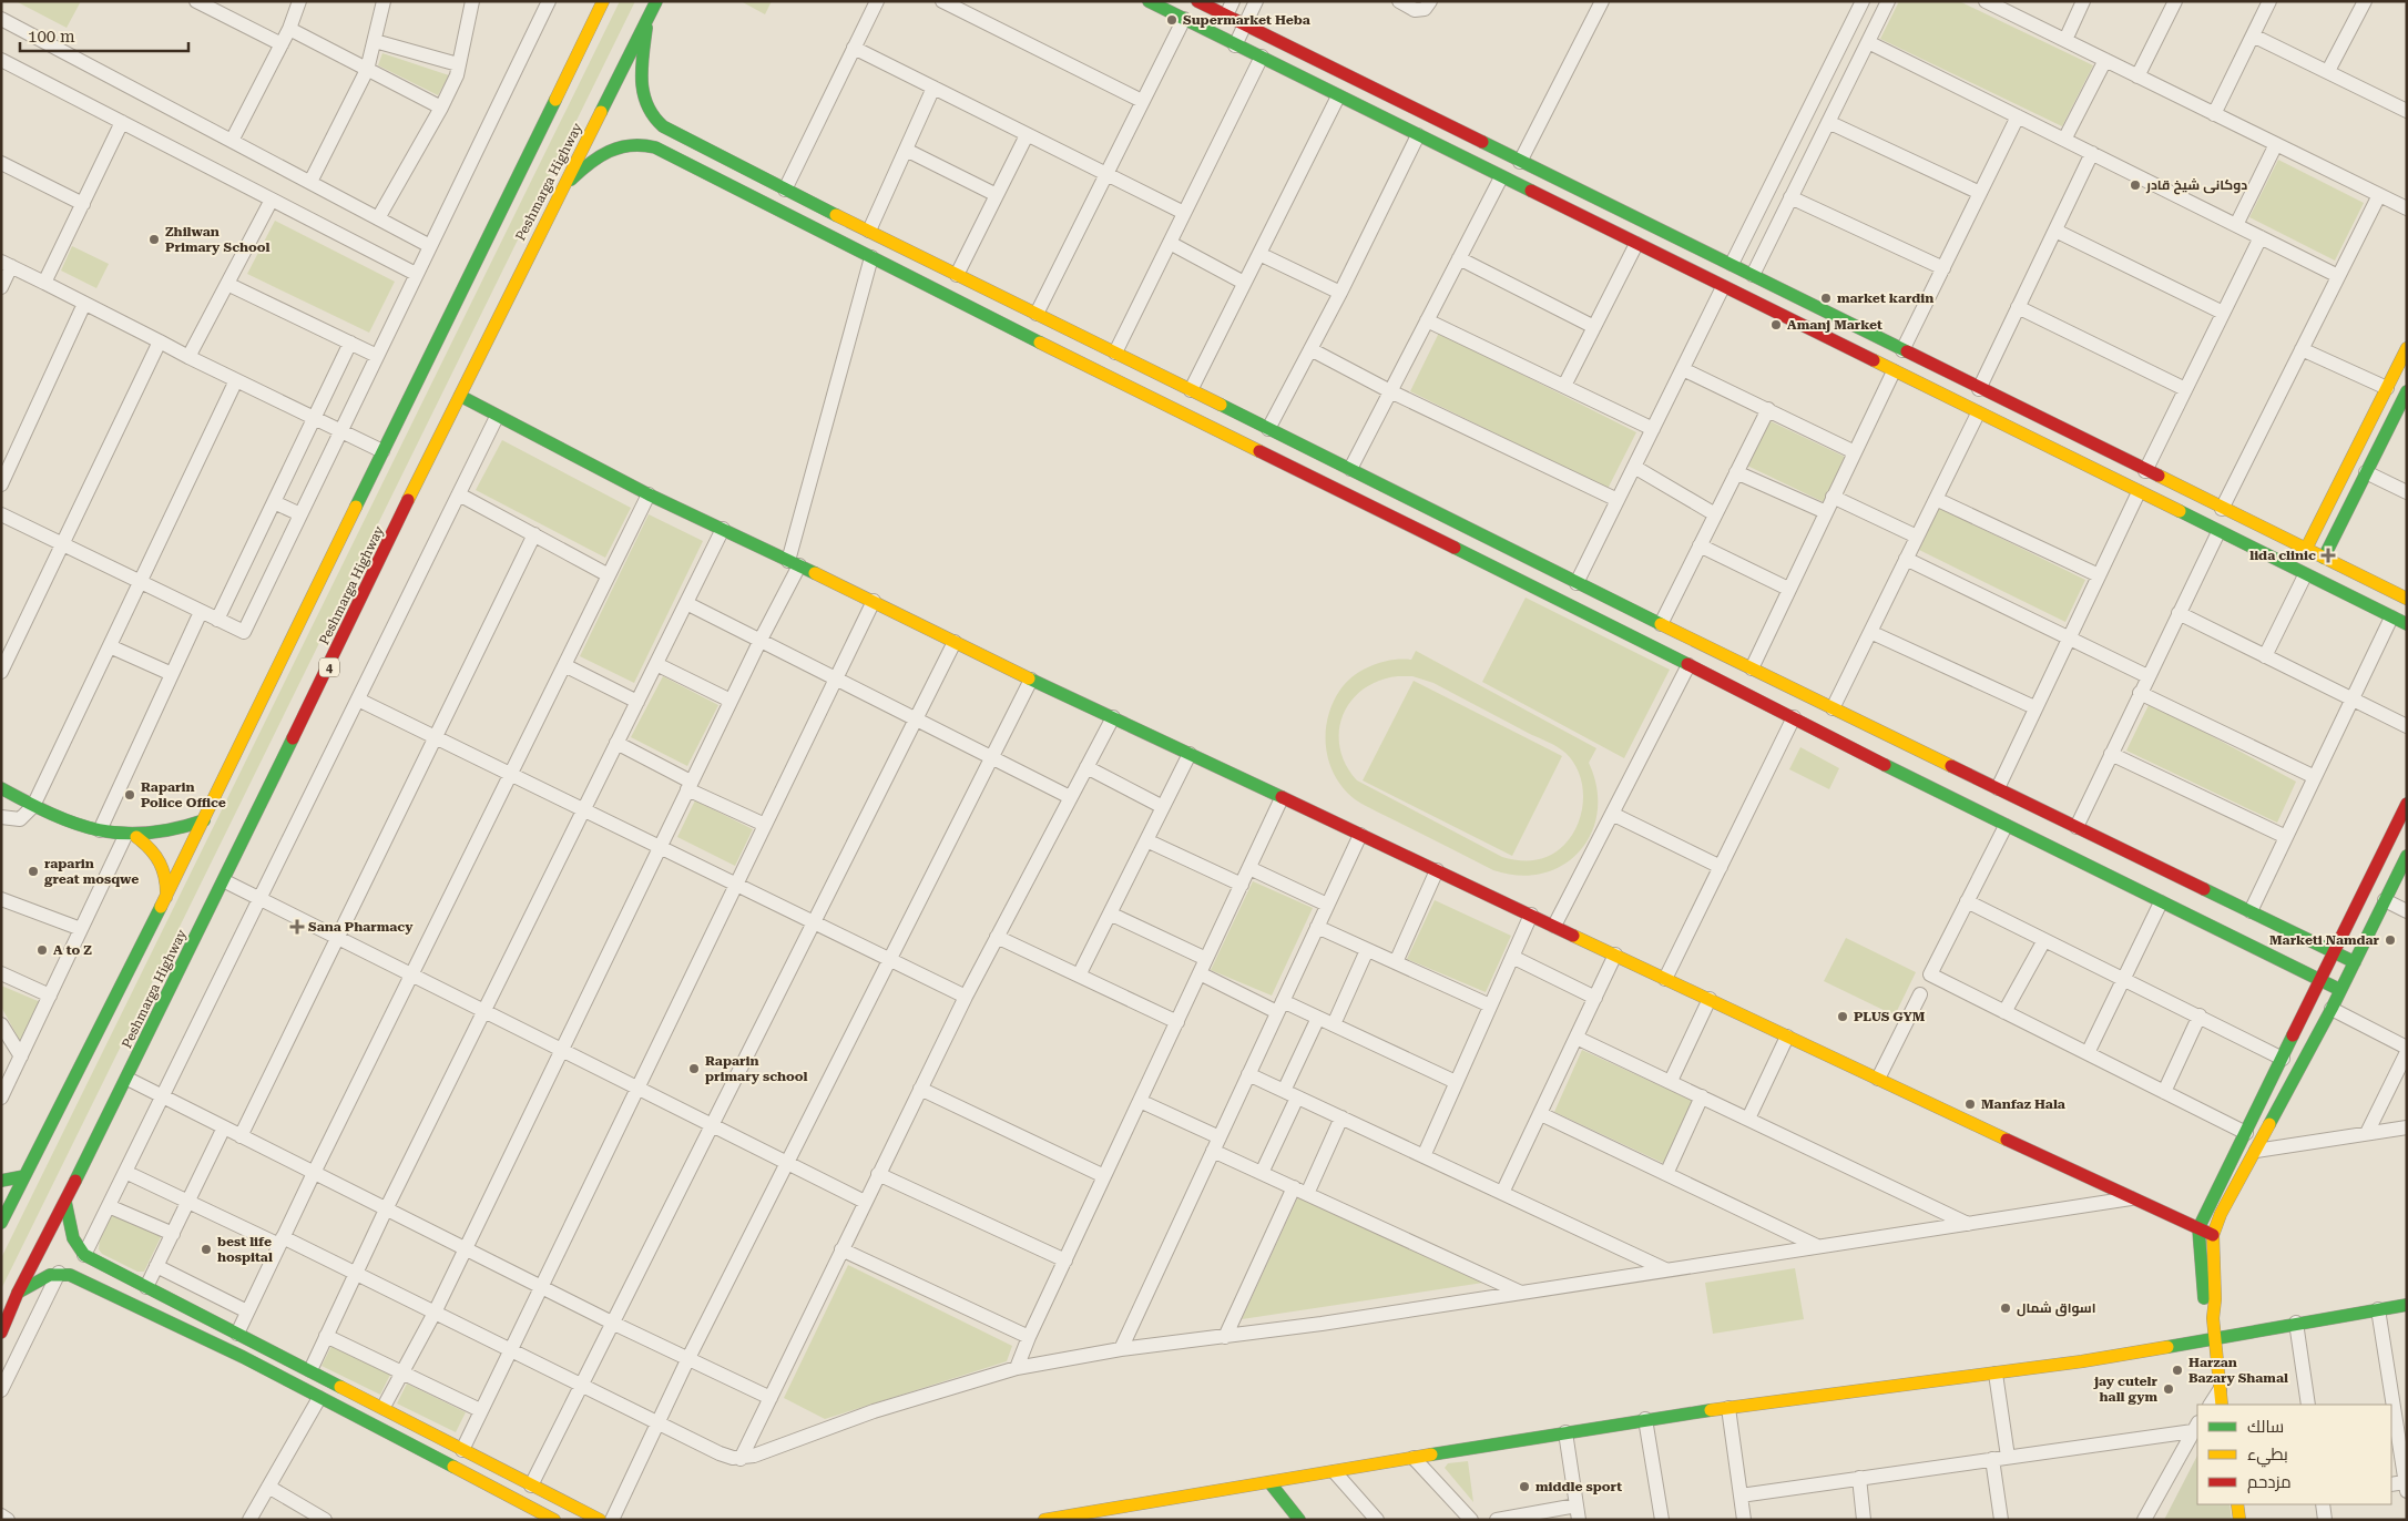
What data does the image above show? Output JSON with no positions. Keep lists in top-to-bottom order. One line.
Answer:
{"streets":{"main road":["Peshmarga Highway","4"]},"places":{"other":["Supermarket Heba","دوکانی شیخ قادر","Zhilwan Primary School","market kardin","Amanj Market","Raparin Police Office","raparin great mosqwe","Marketi Namdar","A to Z","PLUS GYM","Raparin primary school","Manfaz Hala","best life hospital","اسواق شمال","Harzan Bazary Shamal","jay cutelr hall gym","middle sport"],"health":["lida clinic","Sana Pharmacy"]},"legend":["سالك","بطيء","مزدحم"],"scale_bar":"100 m"}
